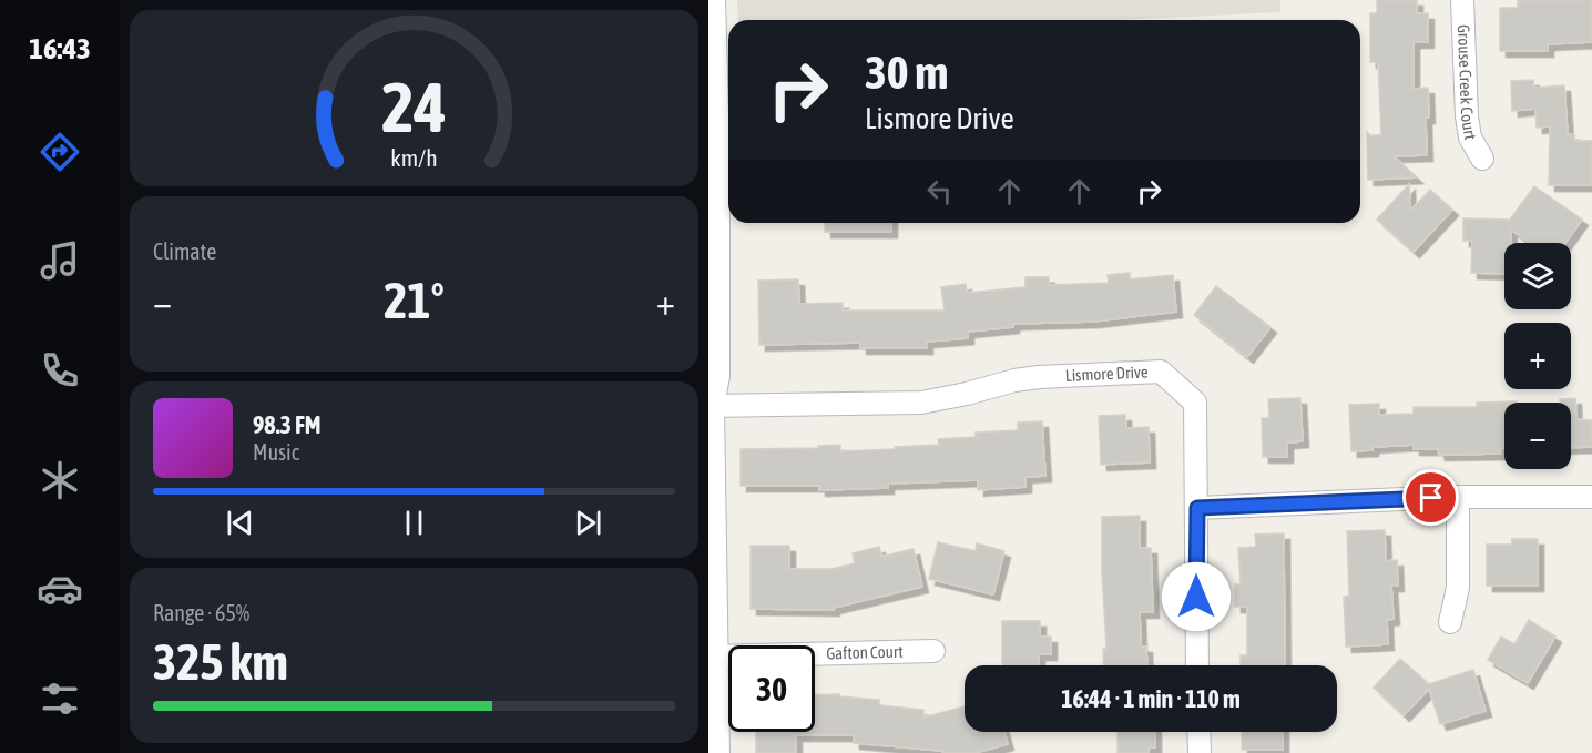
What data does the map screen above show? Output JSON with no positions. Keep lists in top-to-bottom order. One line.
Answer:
{"streets":{"street":["Grouse Creek Court","Lismore Drive","Gafton Court"]},"page":{"tabs":"16:43","turn":["30 m","Lismore Drive"],"tile":["Climate",["Range · 65%","325 km"]],"map_buttons":["+","−"],"heat":["−","21°","+"],"song":["98.3 FM","Music"],"limit":"30","trip":"16:44 · 1 min · 110 m","gauge":["24","km/h"]}}
